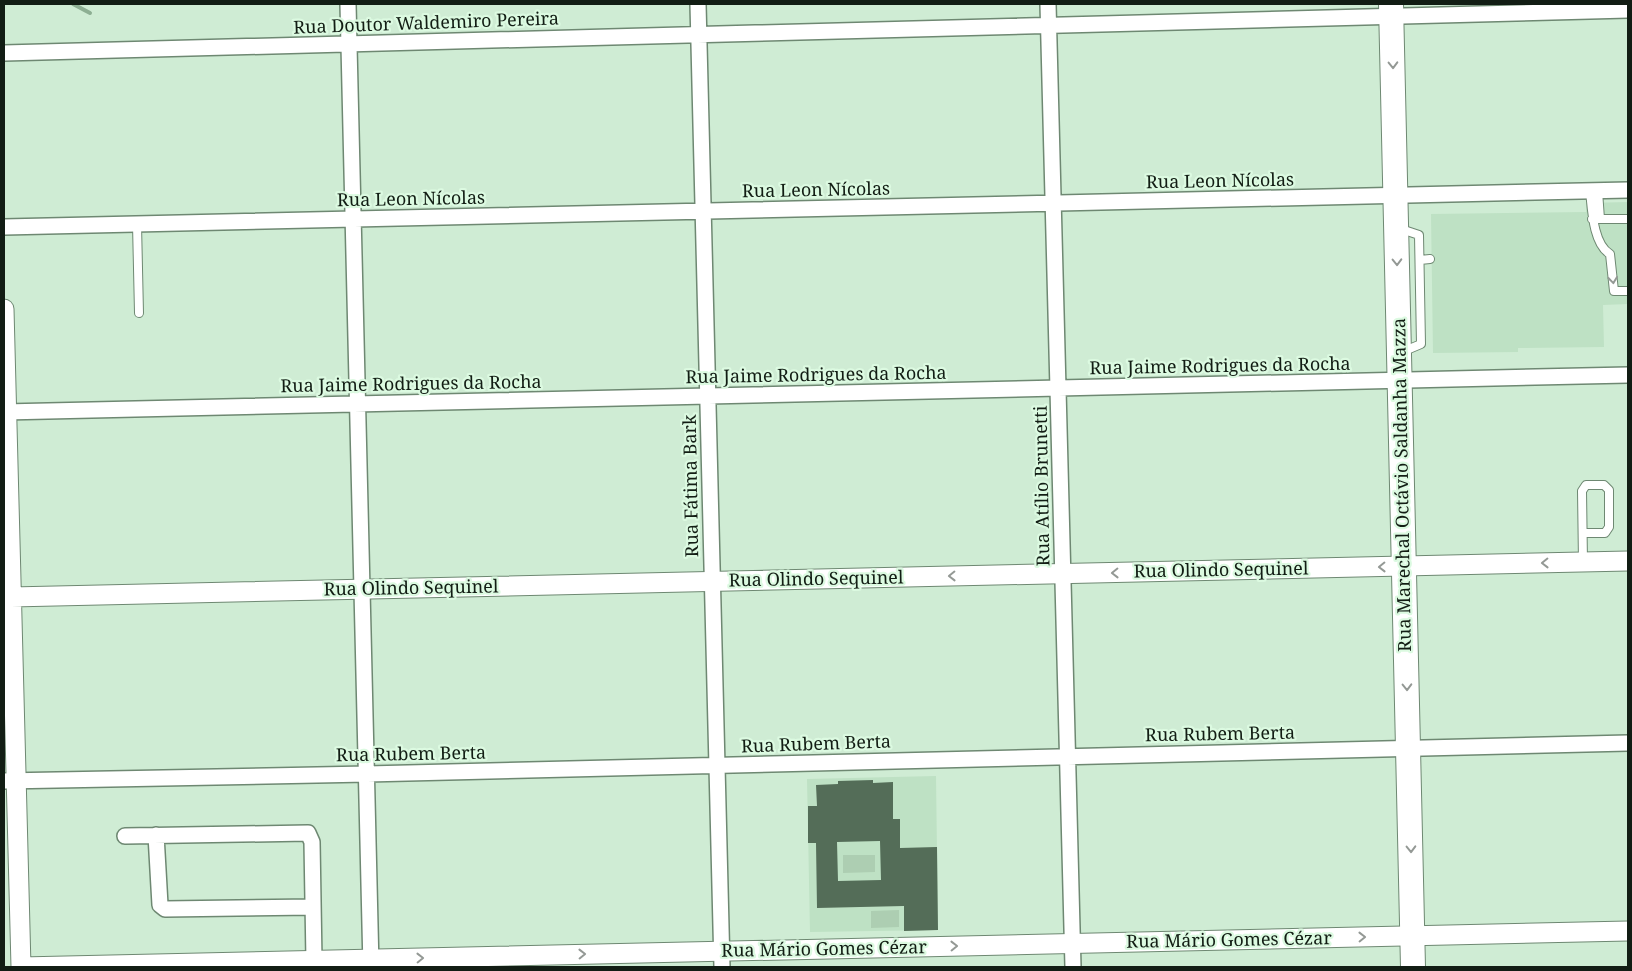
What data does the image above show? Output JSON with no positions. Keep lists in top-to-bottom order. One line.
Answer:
{"streets":{"main road":["Rua Marechal Octávio Saldanha Mazza"],"street":["Rua Doutor Waldemiro Pereira","Rua Leon Nícolas","Rua Jaime Rodrigues da Rocha","Rua Fátima Bark","Rua Atílio Brunetti","Rua Olindo Sequinel","Rua Rubem Berta","Rua Mário Gomes Cézar"]},"crossings":[["Rua Doutor Waldemiro Pereira","Rua Marechal Octávio Saldanha Mazza"],["Rua Doutor Waldemiro Pereira","Rua Fátima Bark"],["Rua Doutor Waldemiro Pereira","Rua Atílio Brunetti"],["Rua Leon Nícolas","Rua Marechal Octávio Saldanha Mazza"],["Rua Leon Nícolas","Rua Fátima Bark"],["Rua Leon Nícolas","Rua Atílio Brunetti"],["Rua Jaime Rodrigues da Rocha","Rua Marechal Octávio Saldanha Mazza"],["Rua Jaime Rodrigues da Rocha","Rua Fátima Bark"],["Rua Jaime Rodrigues da Rocha","Rua Atílio Brunetti"],["Rua Marechal Octávio Saldanha Mazza","Rua Olindo Sequinel"],["Rua Marechal Octávio Saldanha Mazza","Rua Rubem Berta"],["Rua Marechal Octávio Saldanha Mazza","Rua Mário Gomes Cézar"],["Rua Fátima Bark","Rua Olindo Sequinel"],["Rua Fátima Bark","Rua Rubem Berta"],["Rua Fátima Bark","Rua Mário Gomes Cézar"],["Rua Atílio Brunetti","Rua Olindo Sequinel"],["Rua Atílio Brunetti","Rua Rubem Berta"],["Rua Atílio Brunetti","Rua Mário Gomes Cézar"]],"one_way":["Rua Marechal Octávio Saldanha Mazza","Rua Olindo Sequinel","Rua Mário Gomes Cézar"]}
